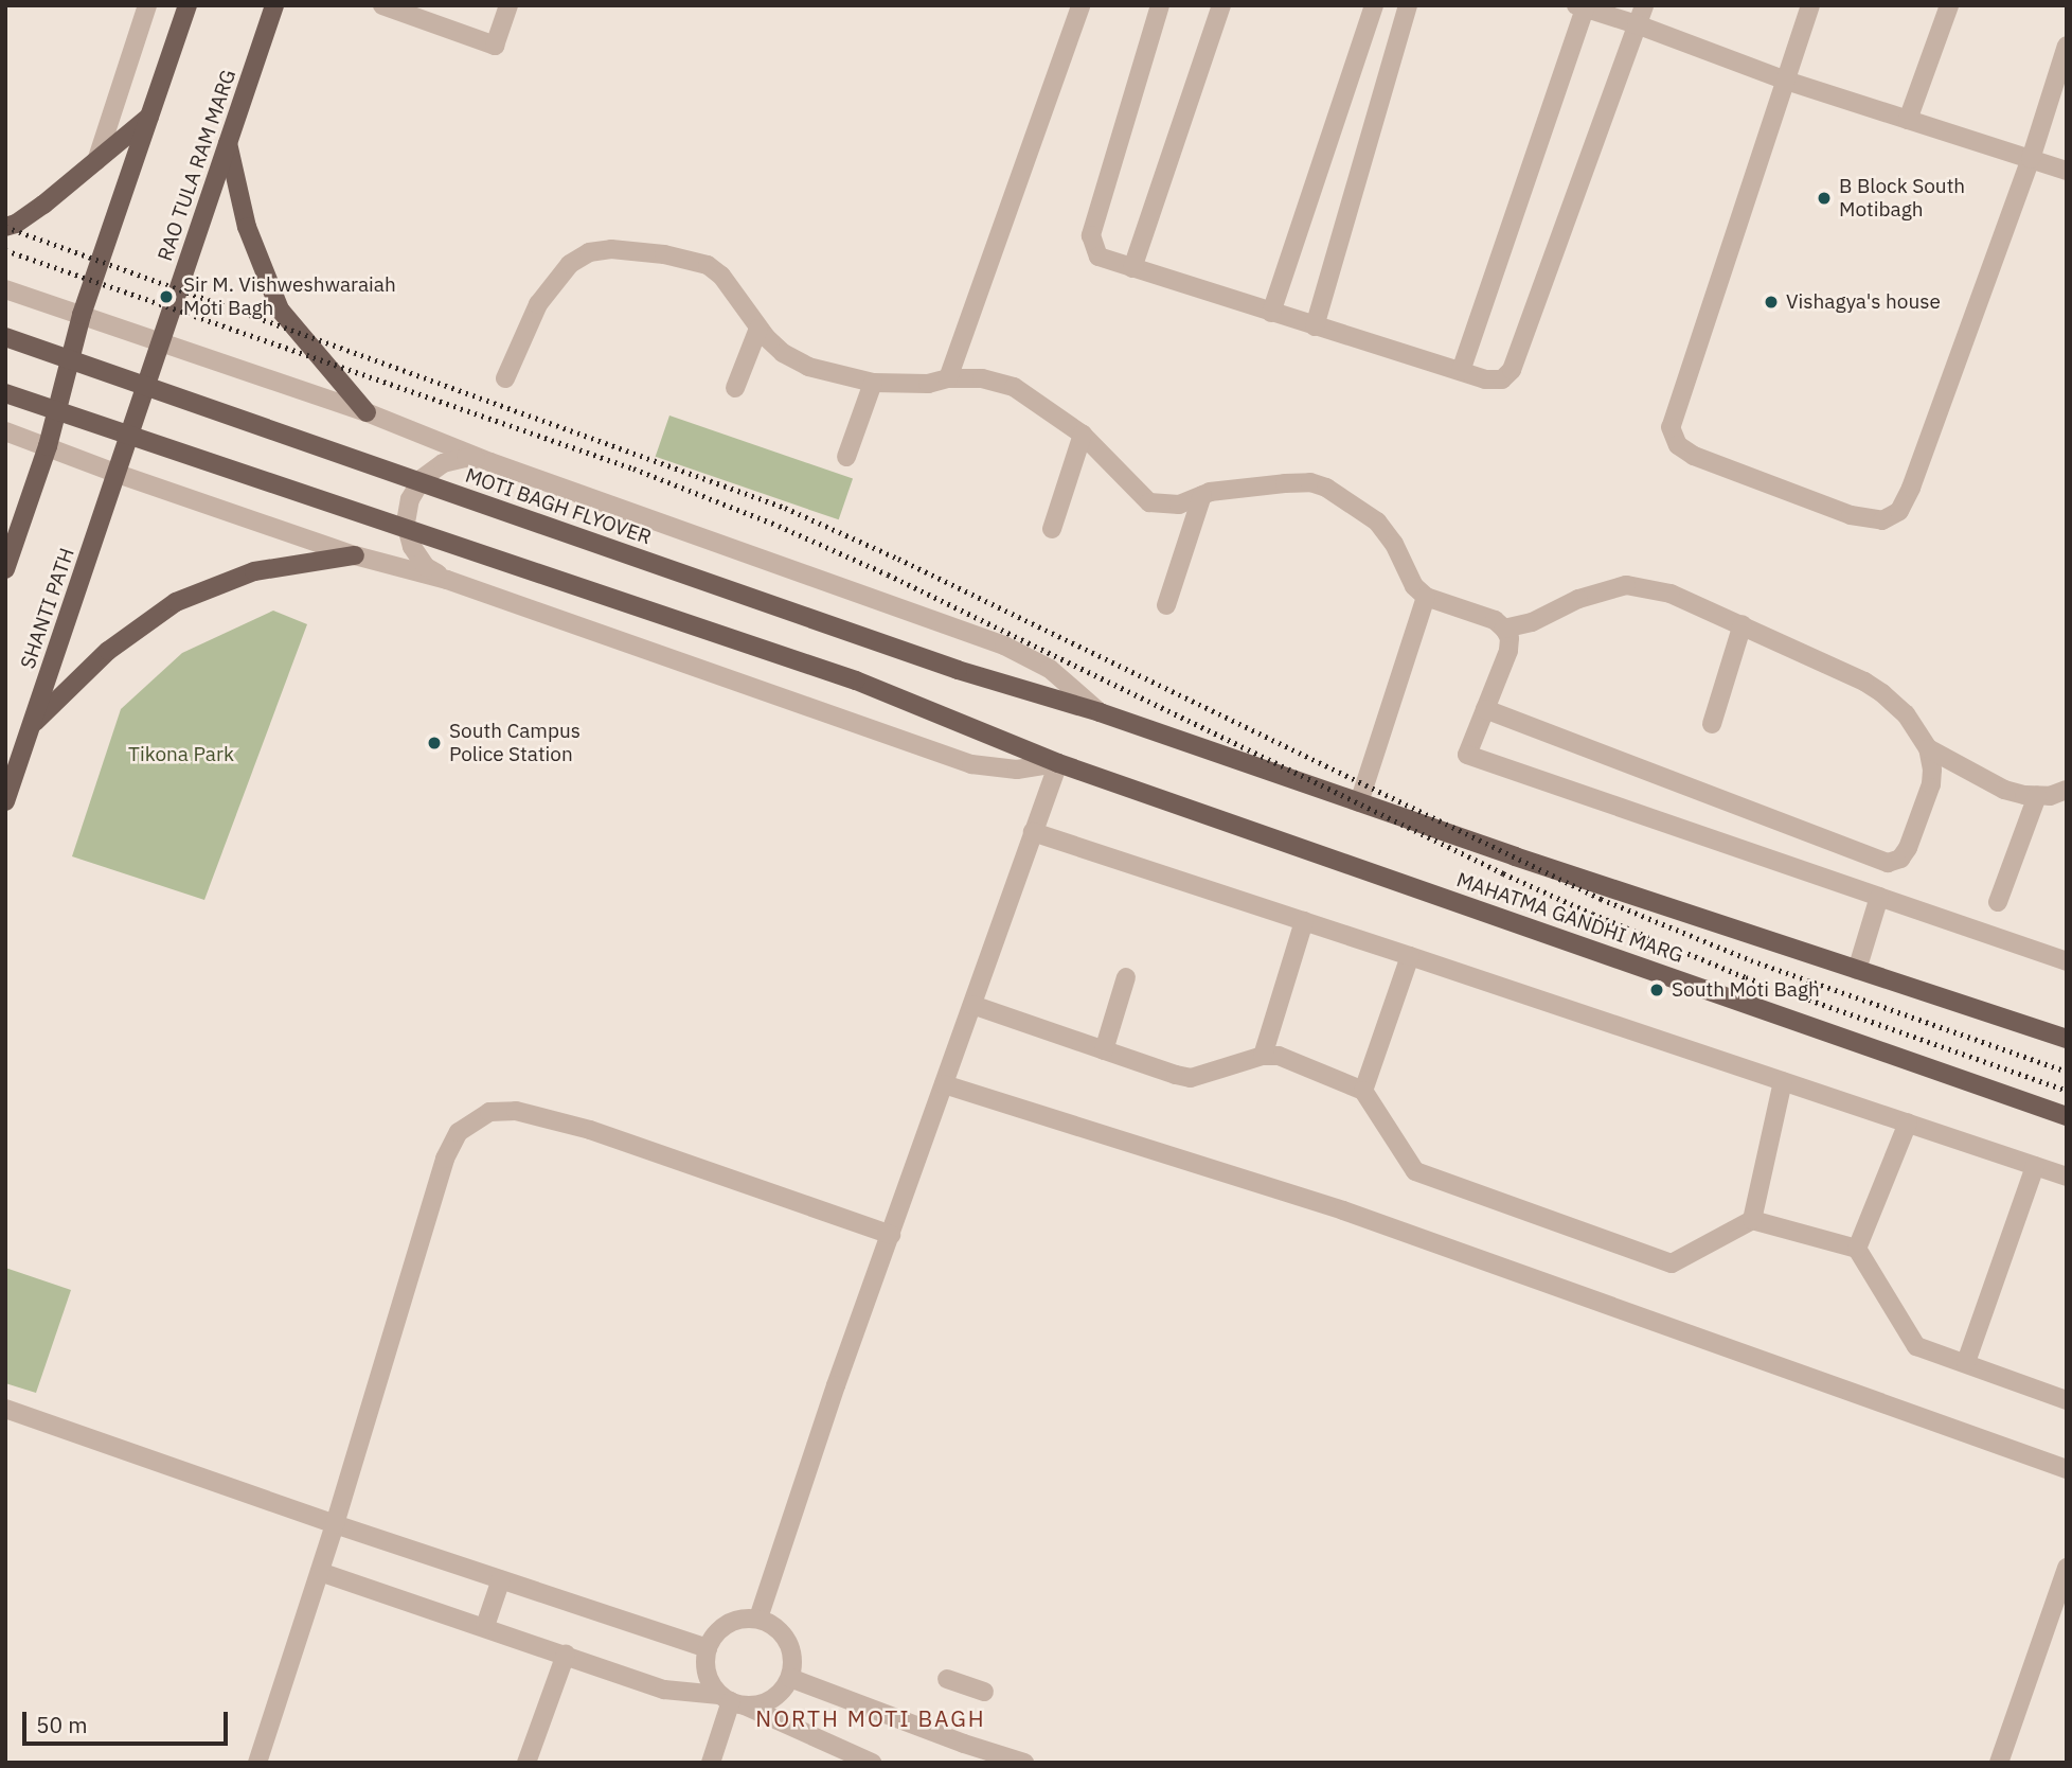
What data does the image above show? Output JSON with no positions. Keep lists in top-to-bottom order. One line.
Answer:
{"streets":{"main road":["RAO TULA RAM MARG","MOTI BAGH FLYOVER","SHANTI PATH","MAHATMA GANDHI MARG"]},"crossings":[["RAO TULA RAM MARG","SHANTI PATH"],["MOTI BAGH FLYOVER","MAHATMA GANDHI MARG"]],"districts":["NORTH MOTI BAGH"],"parks":["Tikona Park"],"places":["B Block South Motibagh","Sir M. Vishweshwaraiah Moti Bagh","Vishagya's house","South Campus Police Station","South Moti Bagh"],"scale_bar":"50 m"}
